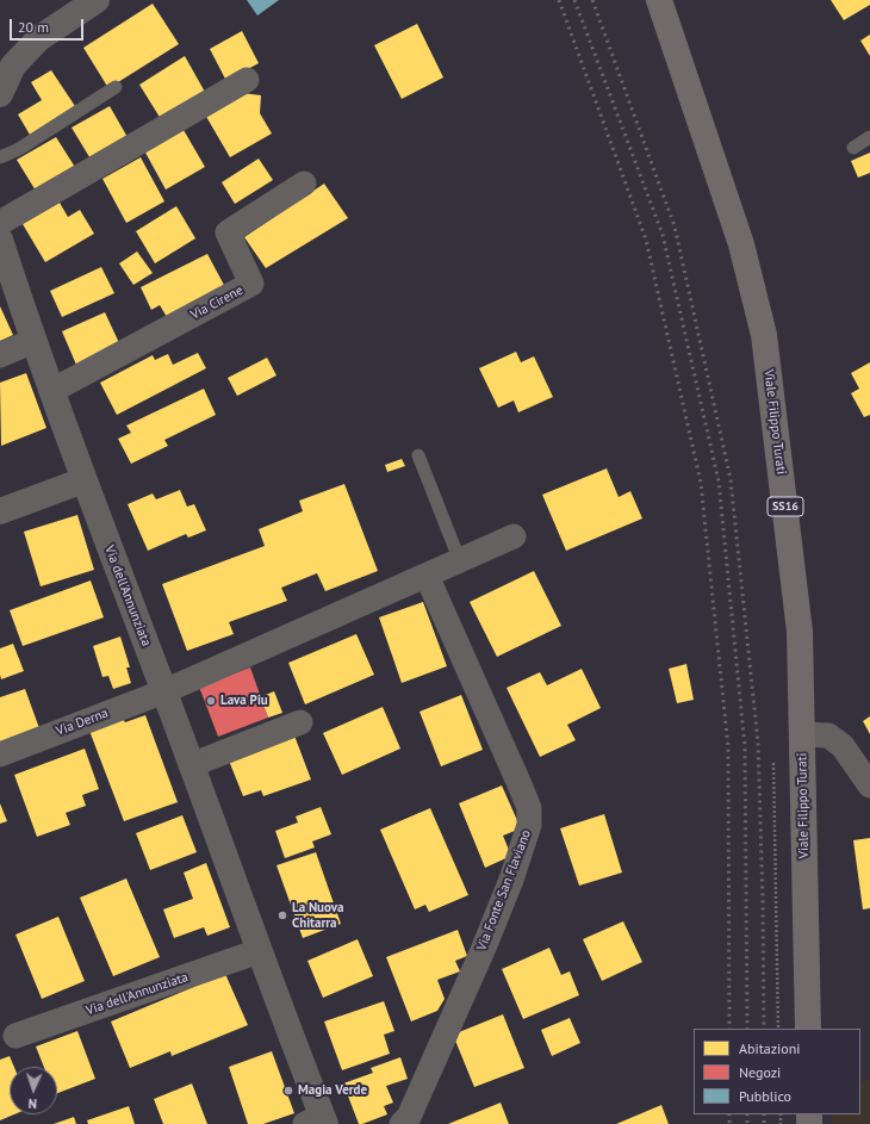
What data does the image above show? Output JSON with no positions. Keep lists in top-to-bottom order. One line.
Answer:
{"streets":{"main road":["Viale Filippo Turati","SS16"],"street":["Via Cirene","Via dell'Annunziata","Via Derna","Via Fonte San Flaviano"]},"crossings":[["Via Cirene","Via dell'Annunziata"],["Via dell'Annunziata","Via Derna"]],"places":["Lava Piu","La Nuova Chitarra","Magia Verde"],"legend":["Abitazioni","Negozi","Pubblico"],"scale_bar":"20 m","north":"bottom"}
